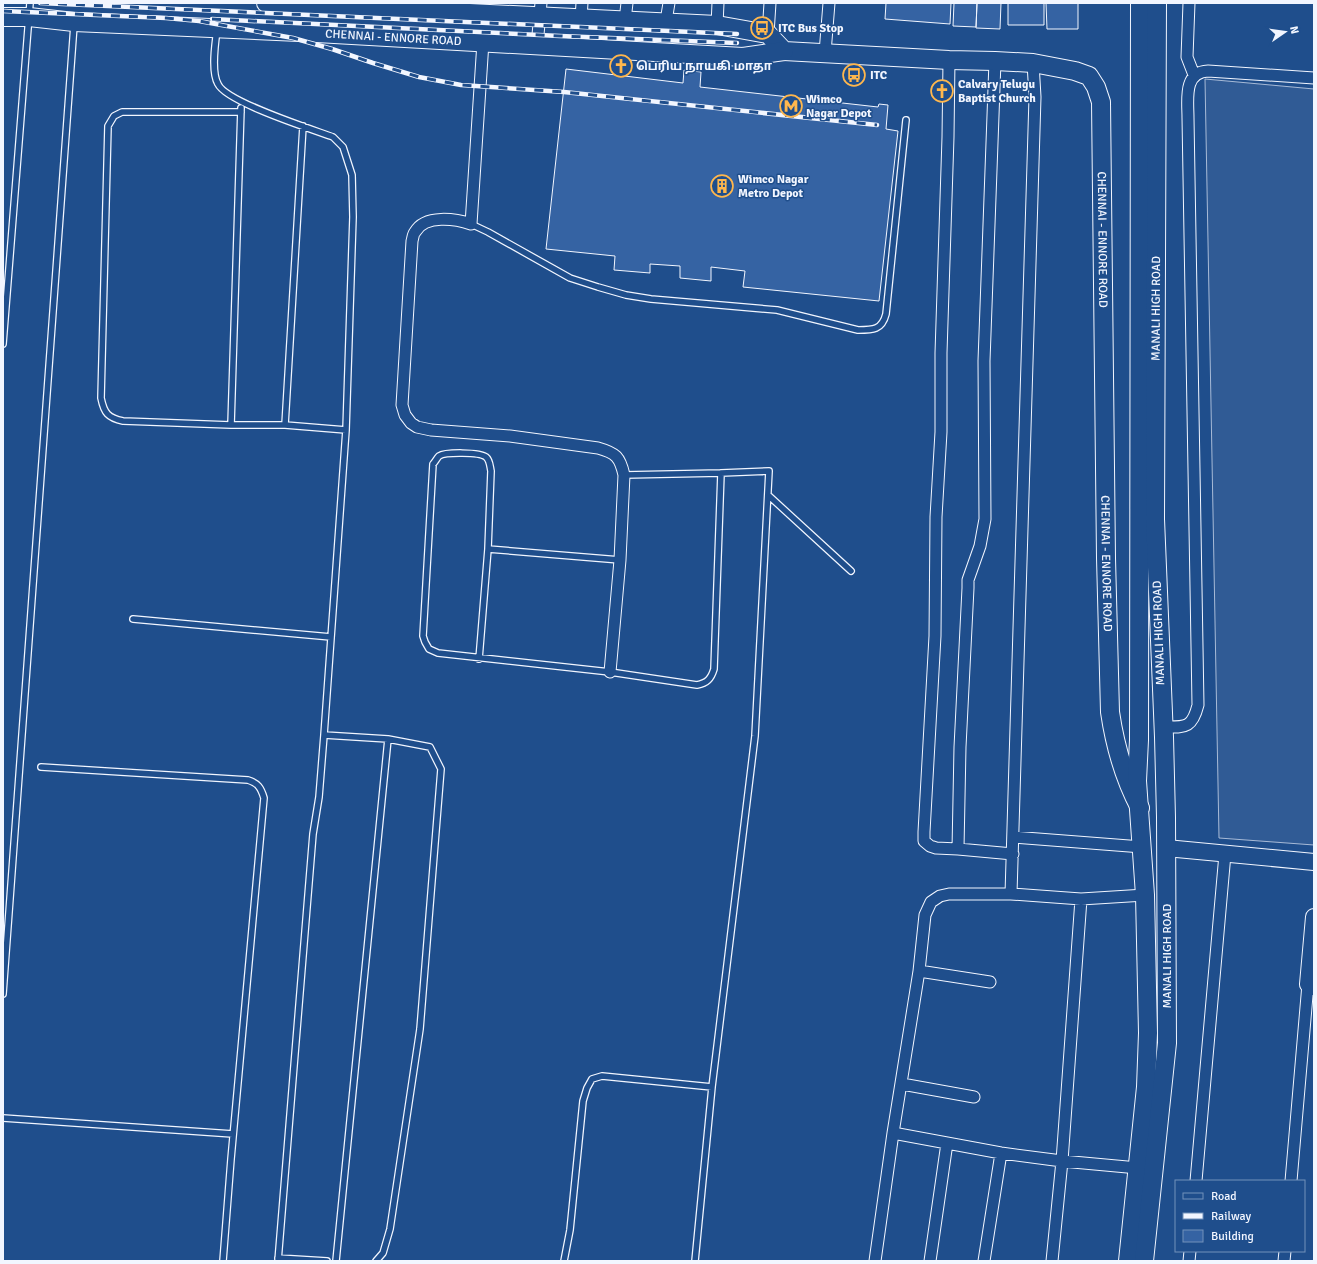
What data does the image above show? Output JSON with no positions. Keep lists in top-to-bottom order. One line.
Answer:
{"streets":{"main road":["CHENNAI - ENNORE ROAD","MANALI HIGH ROAD"]},"crossings":[["CHENNAI - ENNORE ROAD","MANALI HIGH ROAD"]],"places":{"bus stop":["ITC Bus Stop","ITC"],"church":["பெரிய நாயகி மாதா","Calvary Telugu Baptist Church"],"metro station":["Wimco Nagar Depot"],"building":["Wimco Nagar Metro Depot"]},"legend":["Road","Railway","Building"],"north":"right"}
